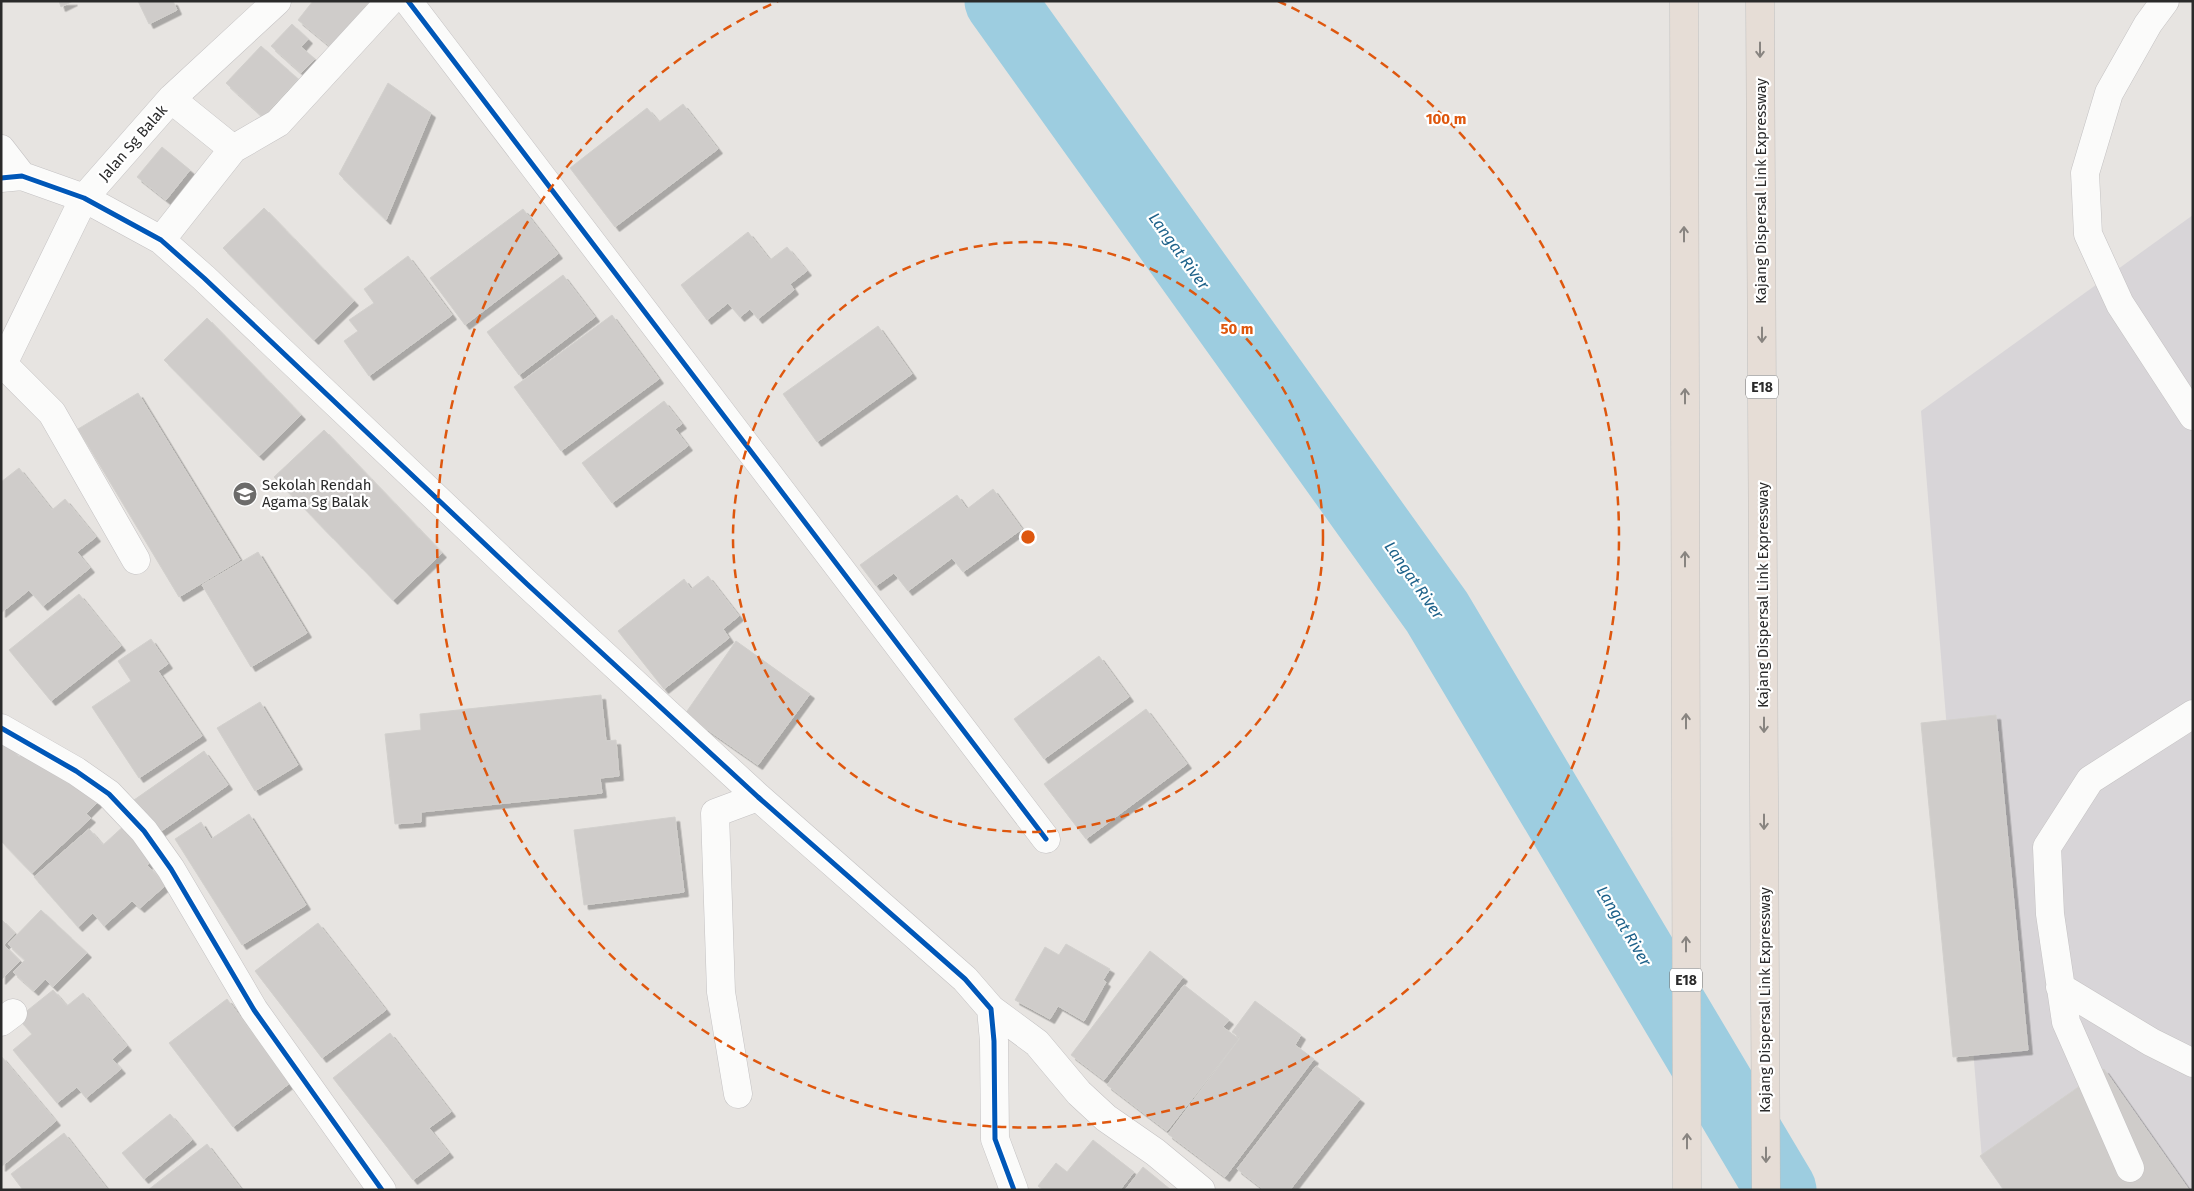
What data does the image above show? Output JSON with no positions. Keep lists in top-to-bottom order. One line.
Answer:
{"streets":{"highway":["Kajang Dispersal Link Expressway","E18"],"street":["Jalan Sg Balak"]},"water":["Langat River"],"places":{"school or university":["Sekolah Rendah Agama Sg Balak"]},"rings":["100 m","50 m"]}
